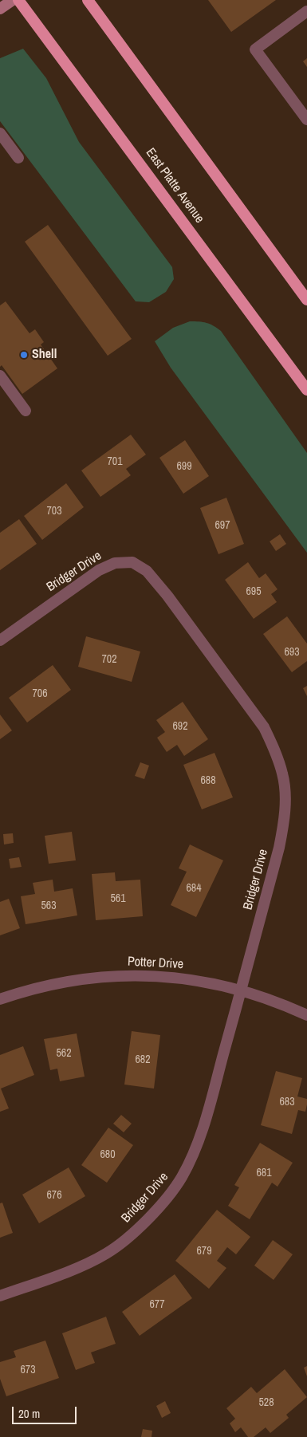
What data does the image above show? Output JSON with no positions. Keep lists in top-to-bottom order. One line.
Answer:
{"streets":{"highway":["East Platte Avenue"],"street":["Bridger Drive","Potter Drive"]},"crossings":[["Bridger Drive","Potter Drive"]],"places":["Shell"],"house_numbers":["701","699","703","697","695","693","702","706","692","688","684","561","563","562","682","683","680","681","676","679","677","673","528"],"scale_bar":"20 m"}
